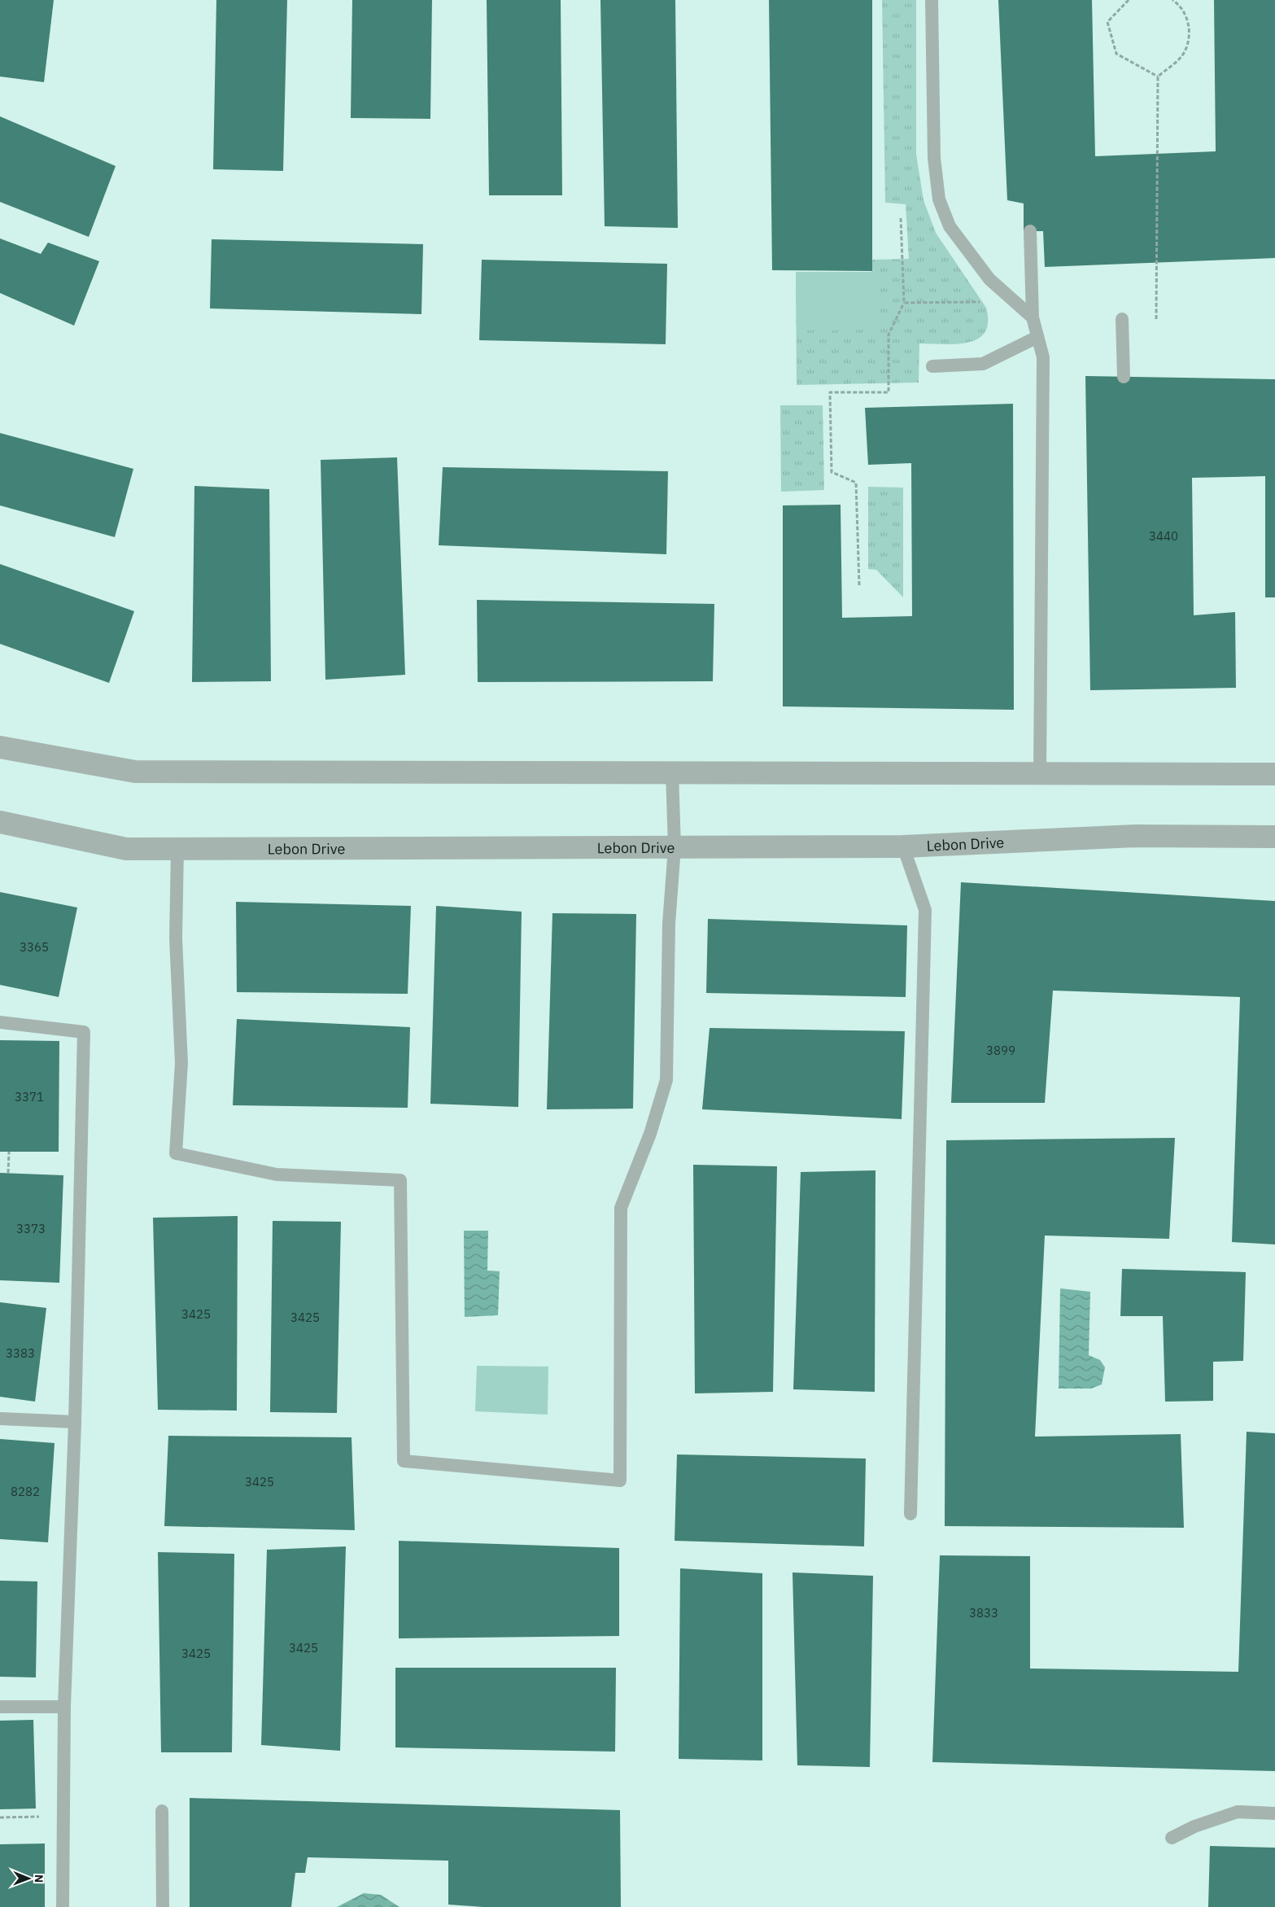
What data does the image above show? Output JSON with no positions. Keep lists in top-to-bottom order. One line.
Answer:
{"streets":{"street":["Lebon Drive"]},"house_numbers":["3440","3365","3899","3371","3373","3425","3425","3383","3425","8282","3833","3425","3425"],"north":"right"}
